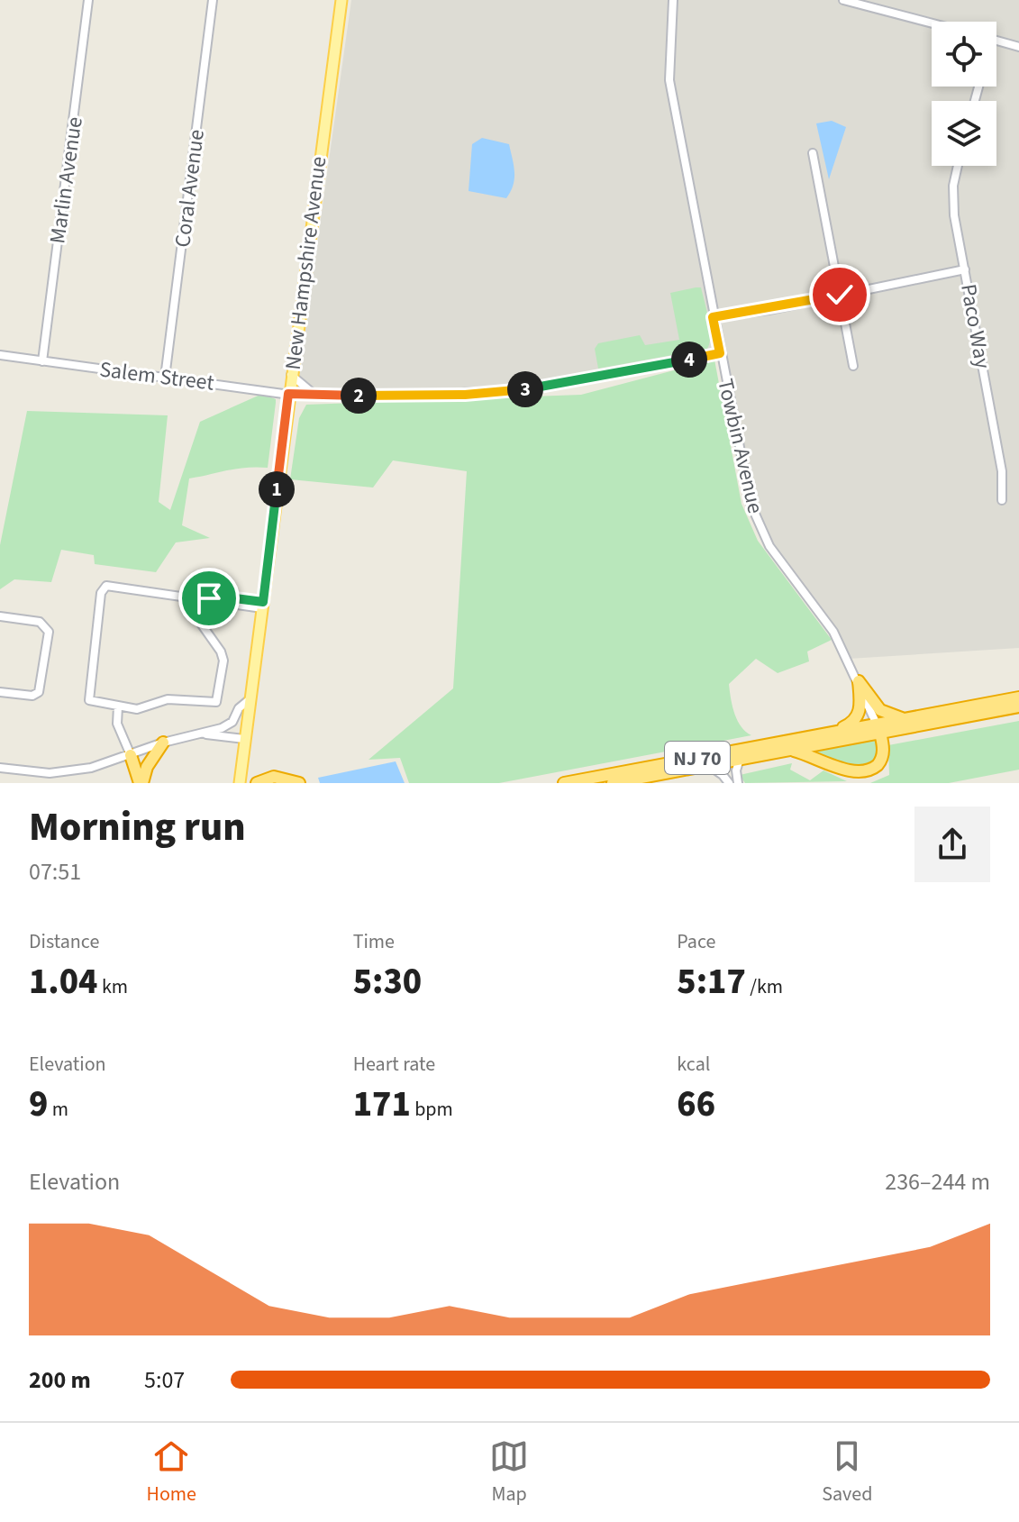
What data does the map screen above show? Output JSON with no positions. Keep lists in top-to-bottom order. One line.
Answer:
{"streets":{"highway":["NJ 70"],"main road":["New Hampshire Avenue"],"street":["Marlin Avenue","Coral Avenue","Paco Way","Salem Street","Towbin Avenue"]},"crossings":[["Marlin Avenue","Salem Street"],["Coral Avenue","Salem Street"],["New Hampshire Avenue","Salem Street"],["Salem Street","Towbin Avenue"],["Towbin Avenue","NJ 70"]],"page":{"pins":["4","3","2","1"],"heading":["Morning run","07:51"],"stats":[["Distance","1.04 km"],["Time","5:30"],["Pace","5:17 /km"],["Elevation","9 m"],["Heart rate","171 bpm"],["kcal","66"]],"chart":["Elevation","236–244 m"],"list":[{"name":"200 m","note":"5:07"}],"tabs":["Home","Map","Saved"]}}
